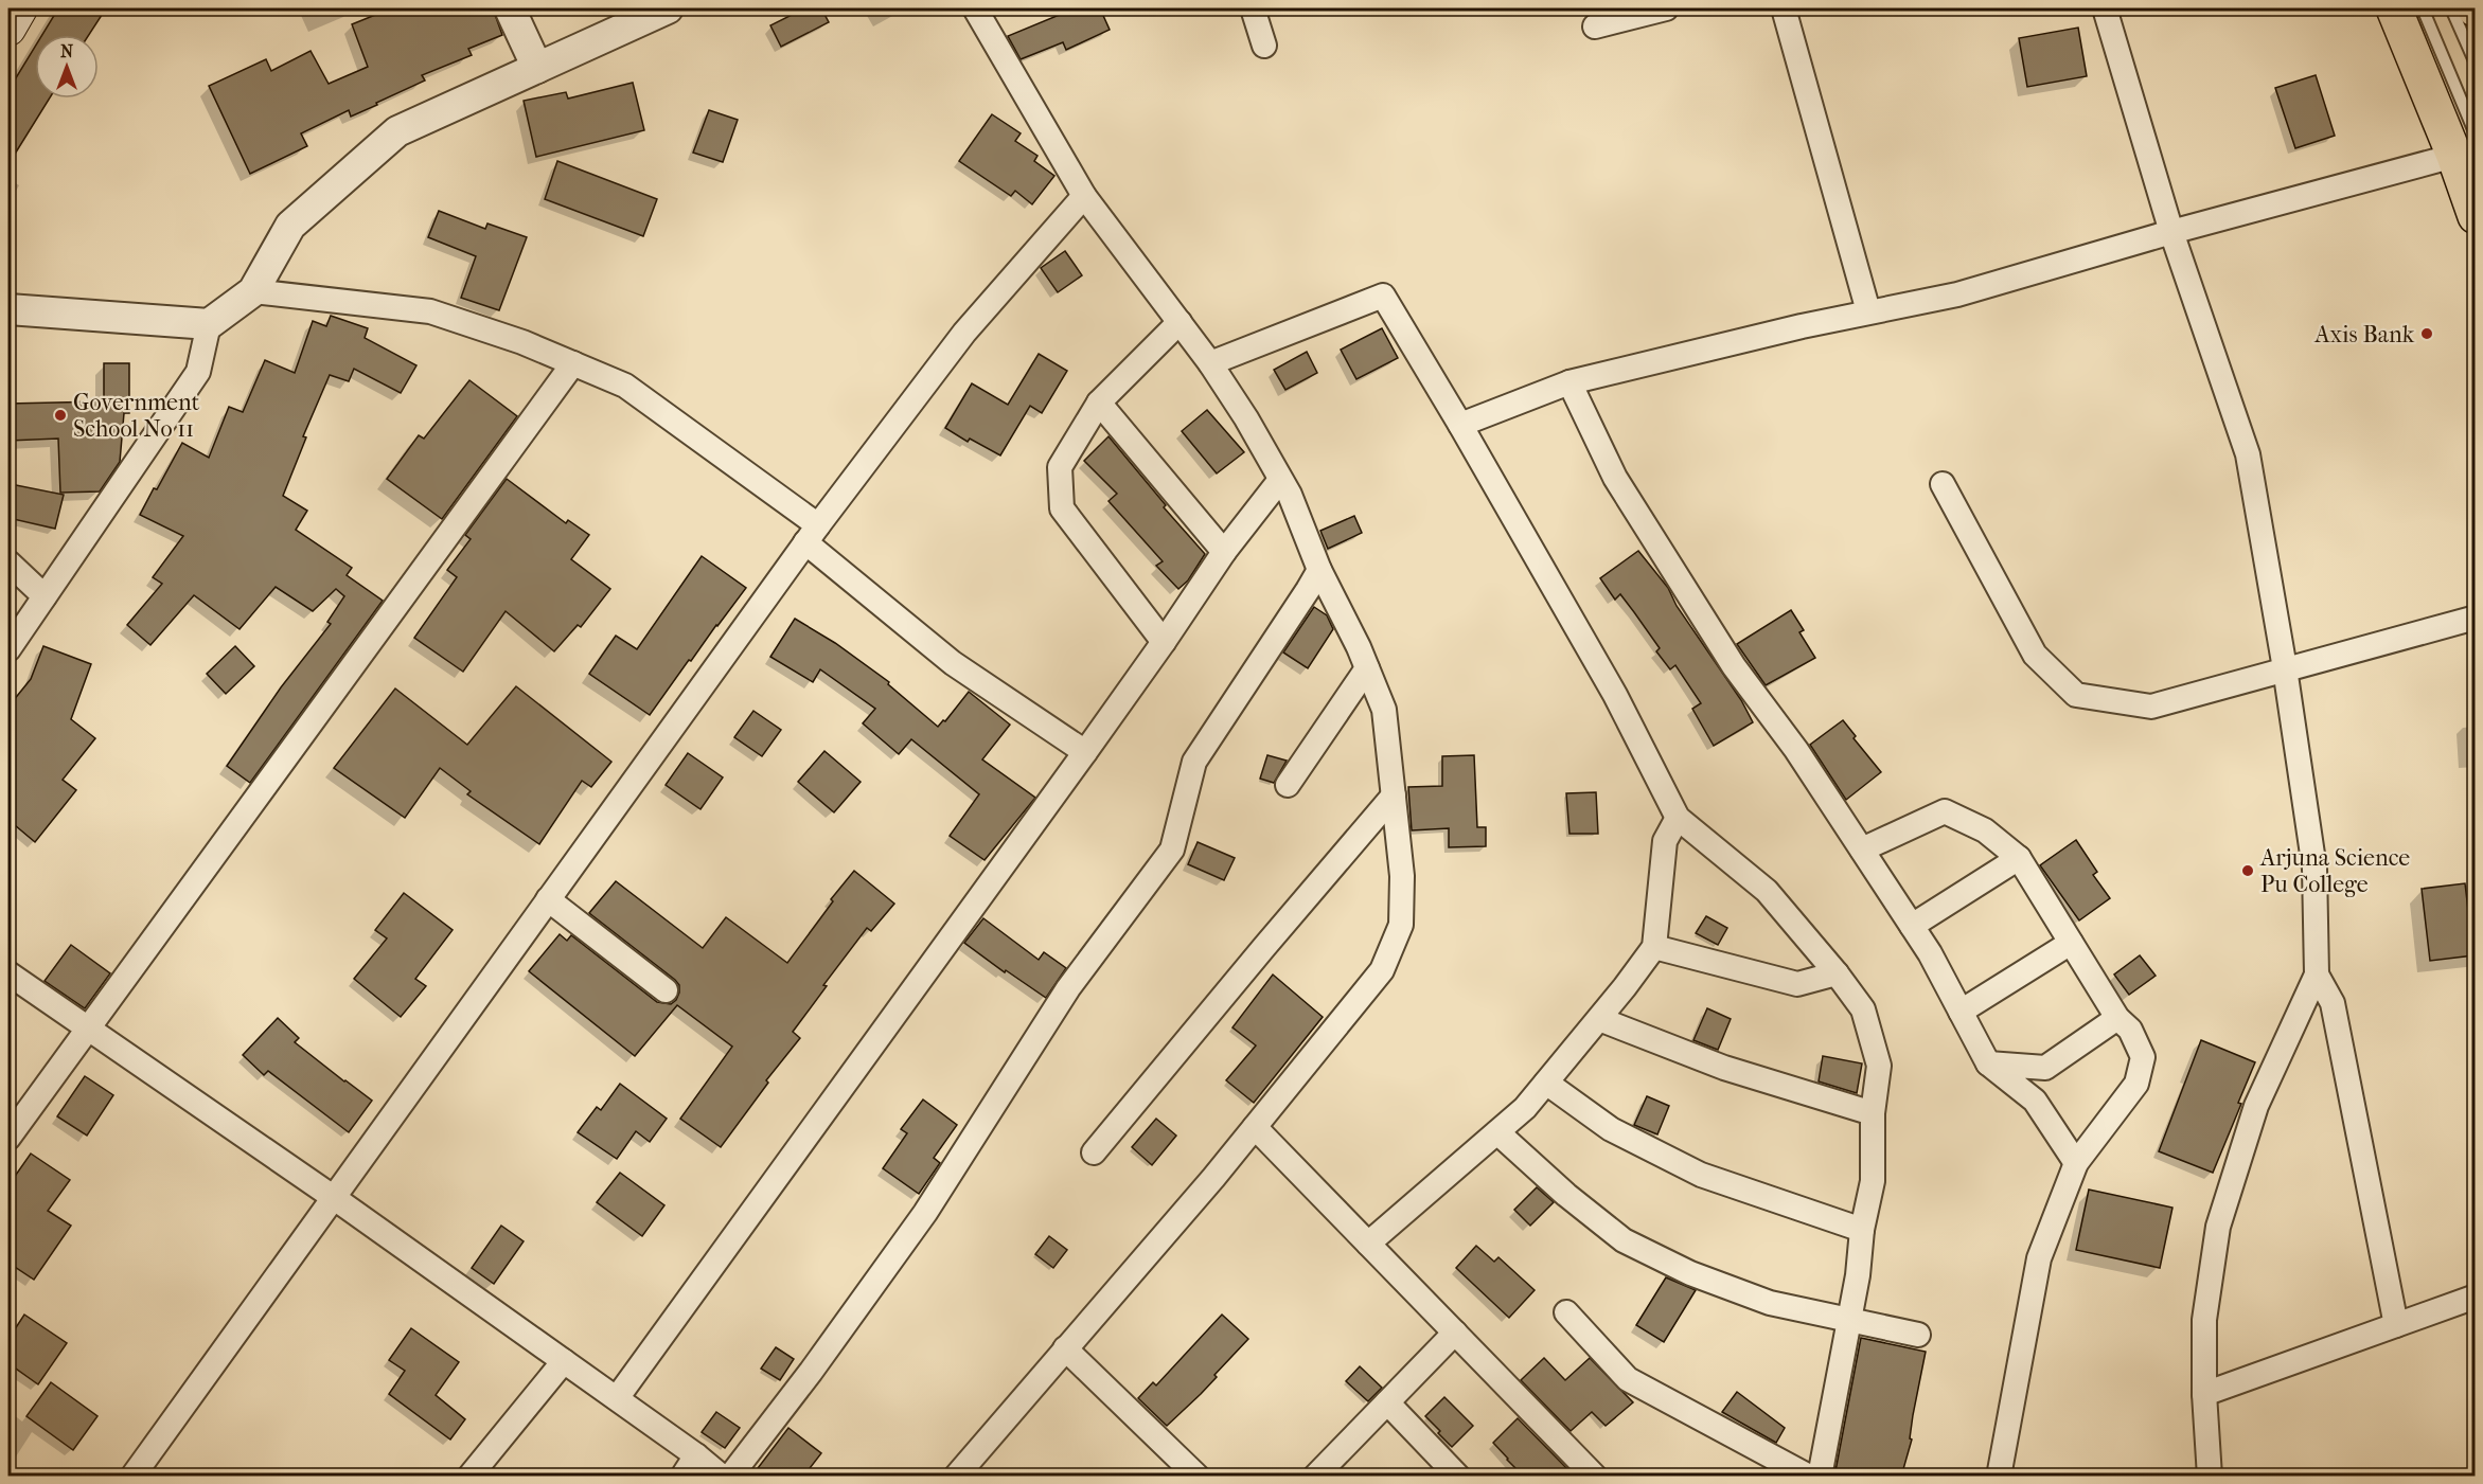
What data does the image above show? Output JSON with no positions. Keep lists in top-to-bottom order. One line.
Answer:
{"places":["Axis Bank","Government School No 11","Arjuna Science Pu College"],"north":"top"}
